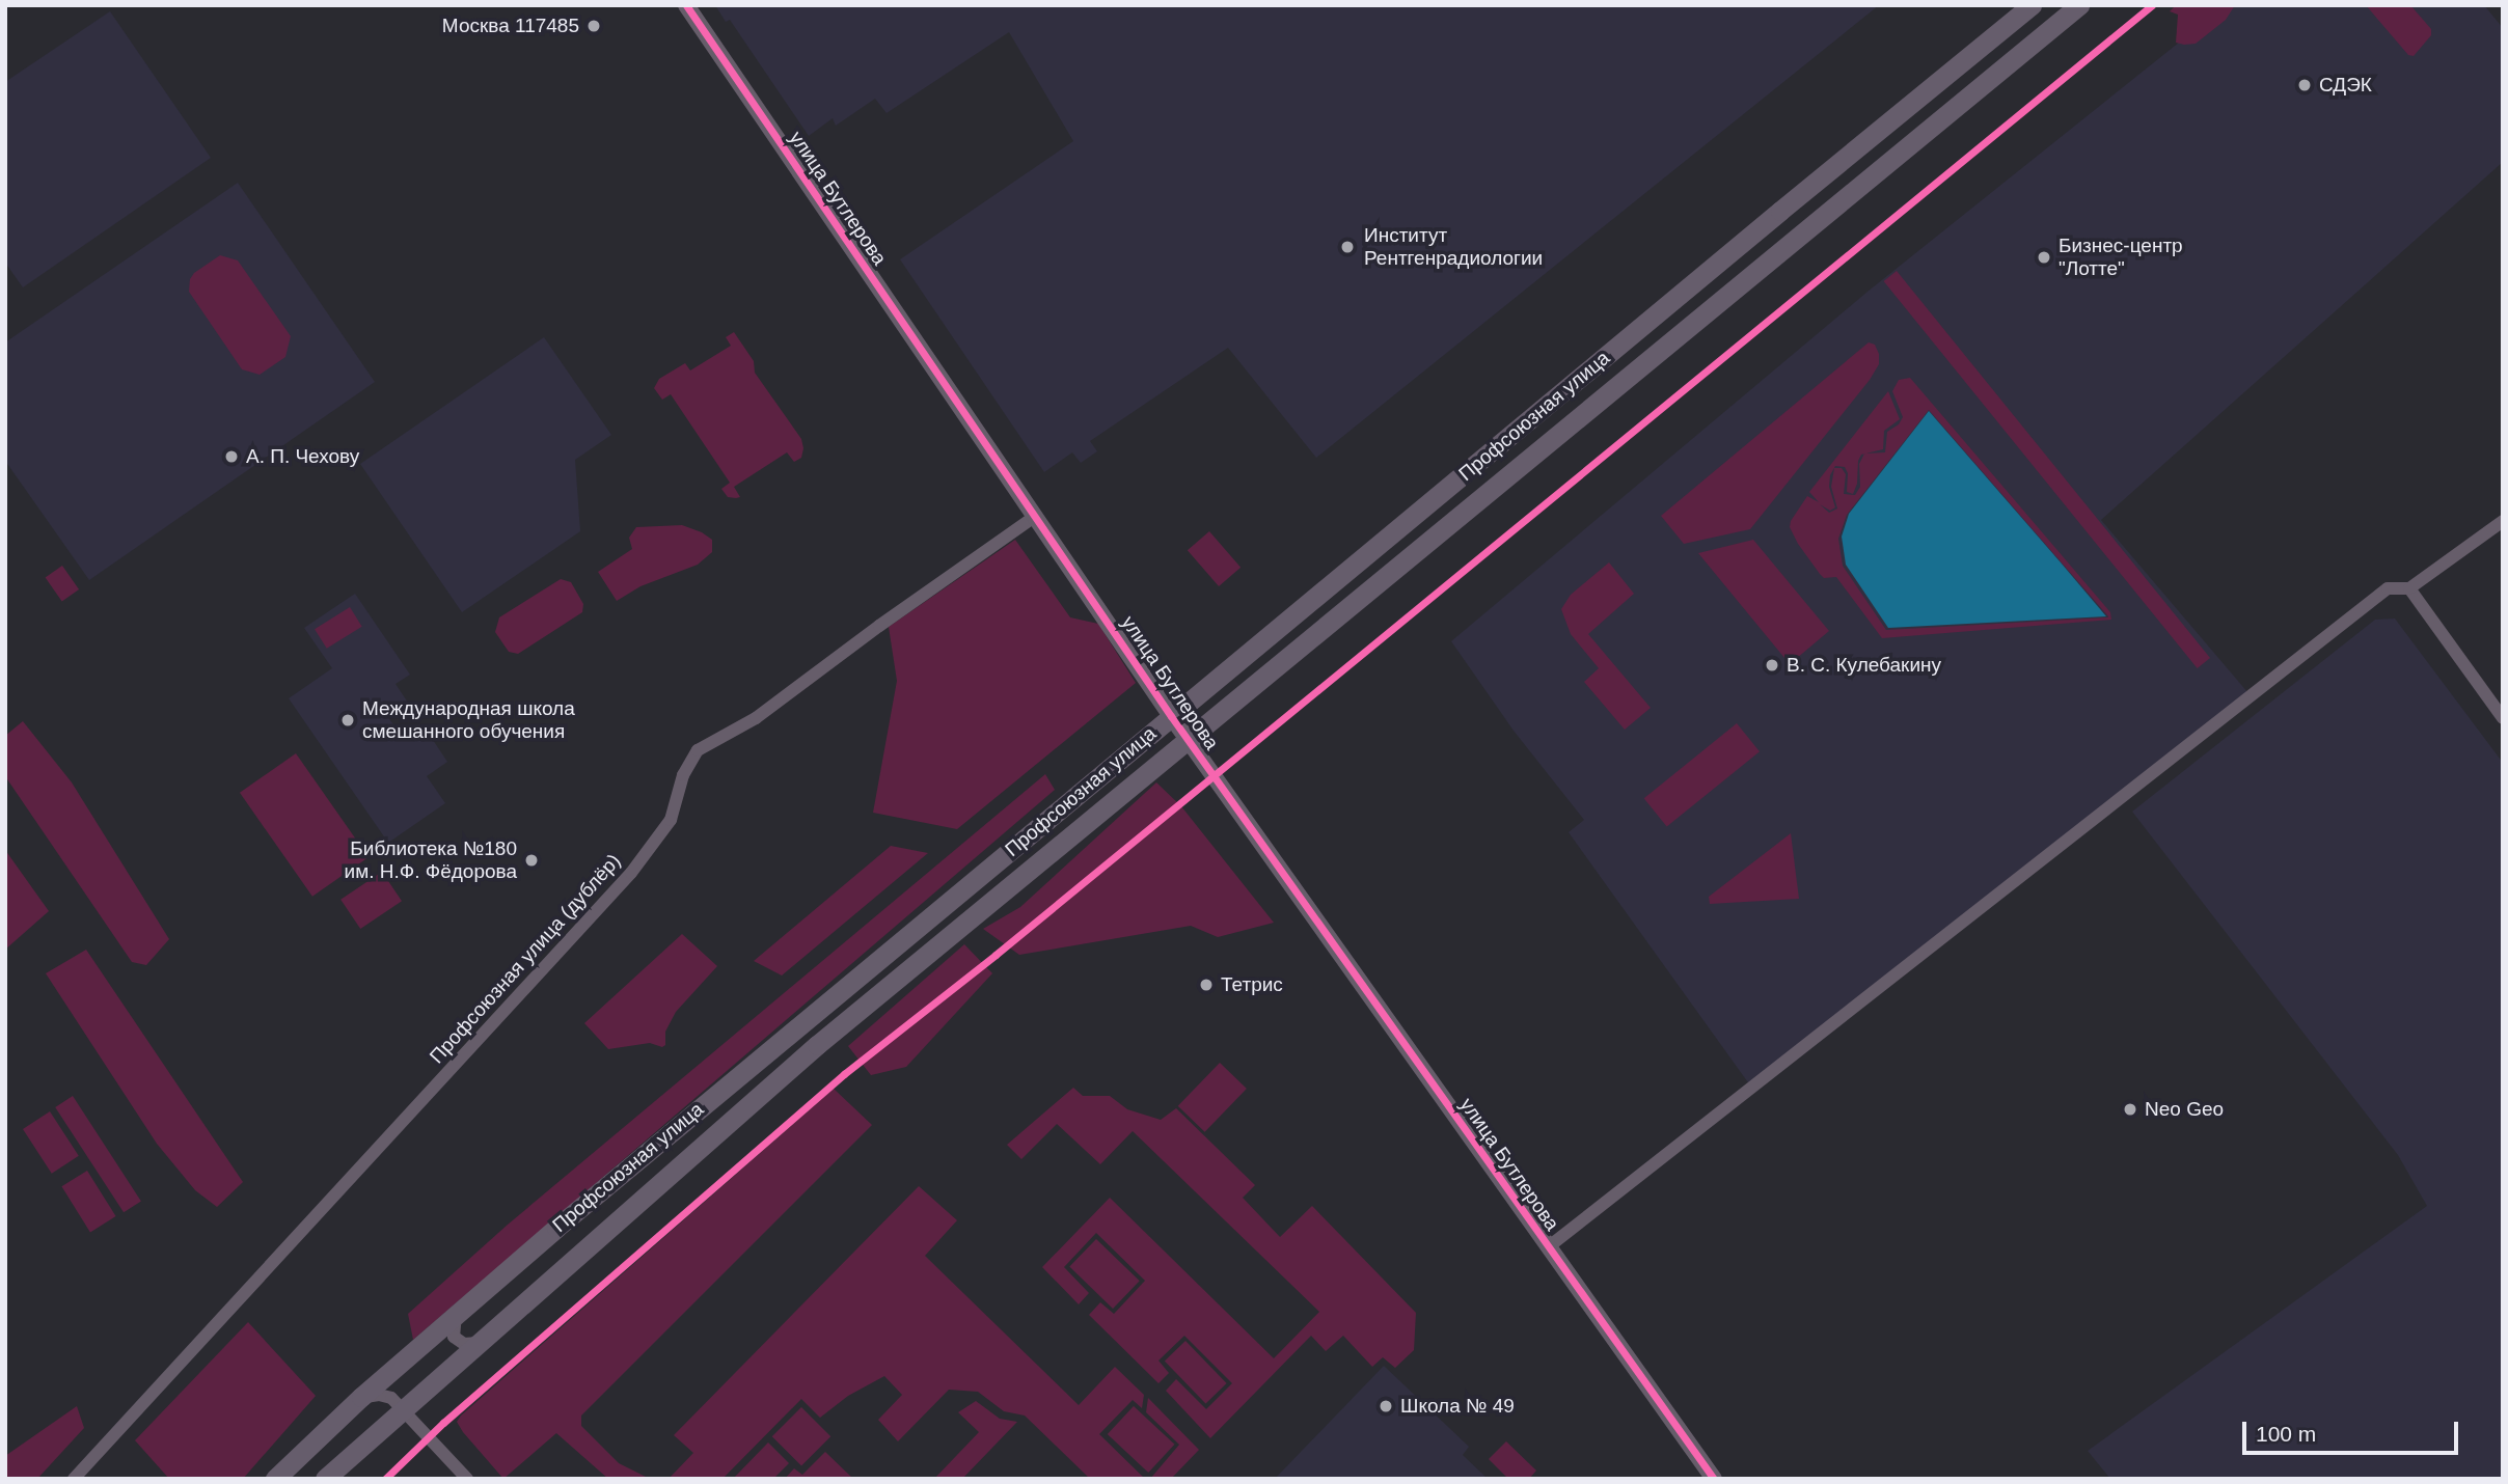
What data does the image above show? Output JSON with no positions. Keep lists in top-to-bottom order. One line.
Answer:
{"streets":{"main road":["Профсоюзная улица"],"street":["улица Бутлерова","Профсоюзная улица (дублёр)"]},"crossings":[["улица Бутлерова","Профсоюзная улица"],["улица Бутлерова","Профсоюзная улица (дублёр)"]],"places":["Москва 117485","СДЭК","Институт Рентгенрадиологии","Бизнес-центр \"Лотте\"","А. П. Чехову","В. С. Кулебакину","Международная школа смешанного обучения","Библиотека №180 им. Н.Ф. Фёдорова","Тетрис","Neo Geo","Школа № 49"],"scale_bar":"100 m"}
